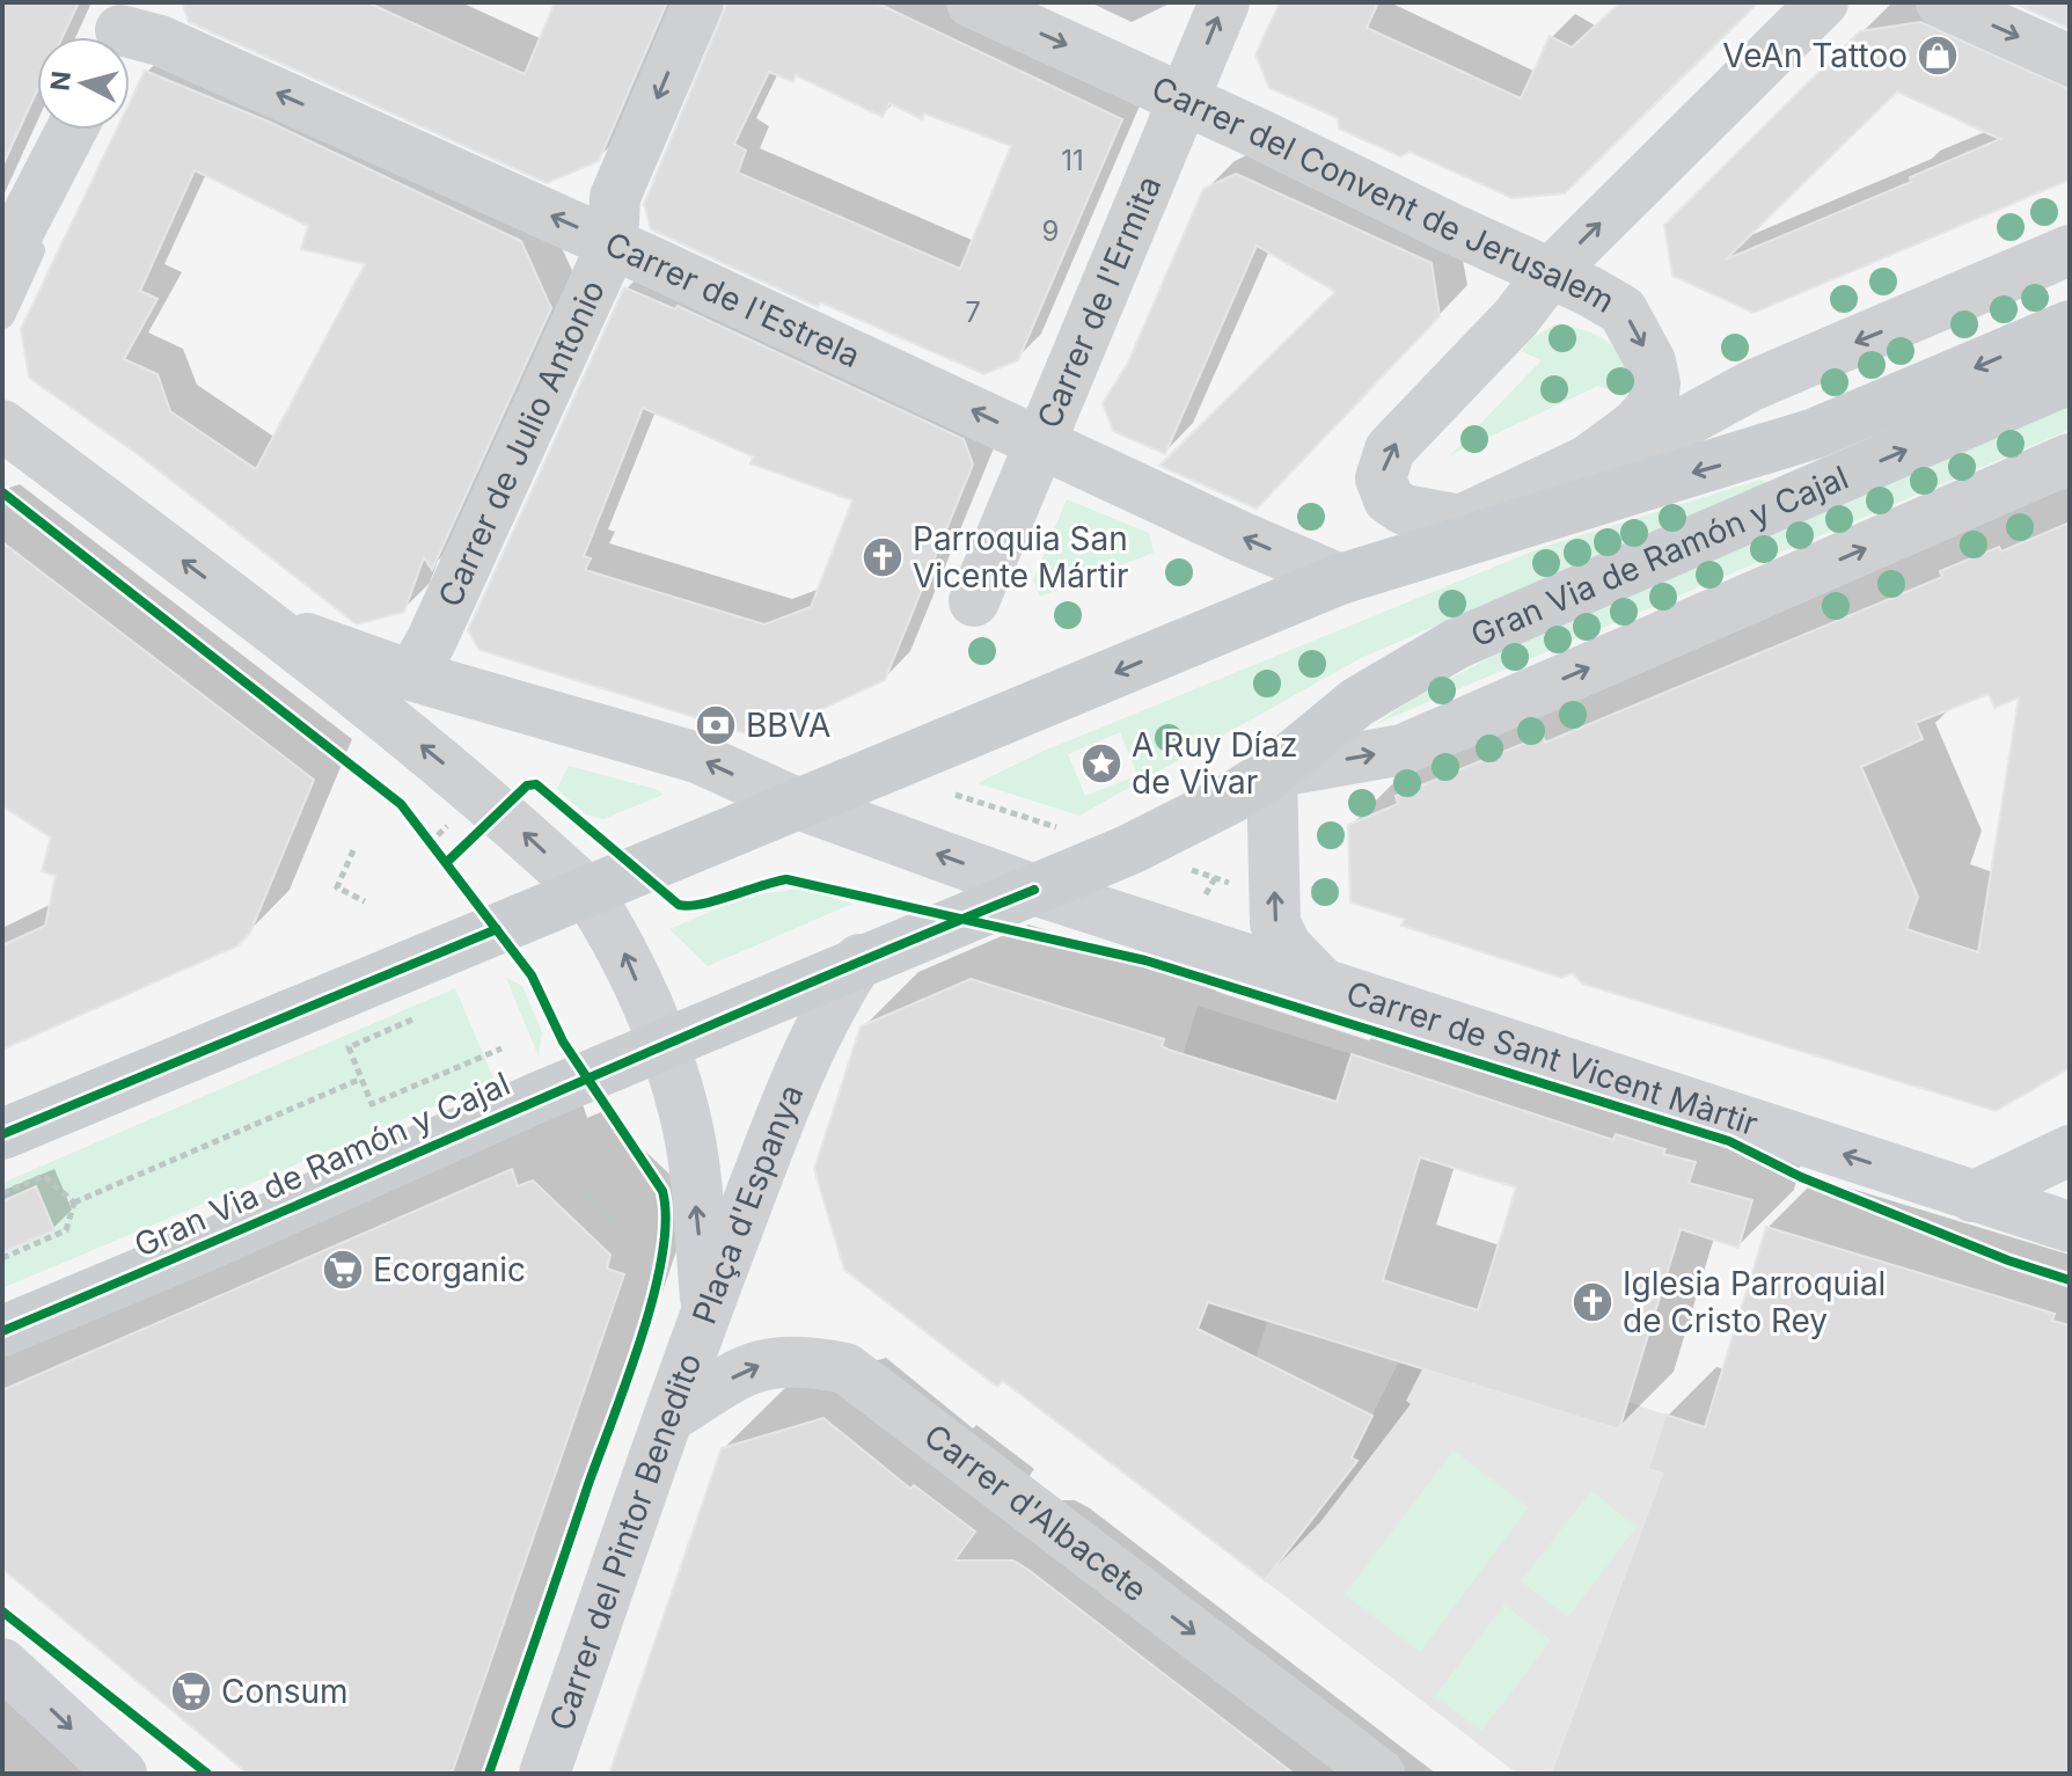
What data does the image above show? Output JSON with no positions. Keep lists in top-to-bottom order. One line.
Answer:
{"streets":{"main road":["Gran Via de Ramón y Cajal","Carrer de Sant Vicent Màrtir","Plaça d'Espanya","Carrer del Pintor Benedito"],"street":["Carrer del Convent de Jerusalem","Carrer de l'Estrela","Carrer de l'Ermita","Carrer de Julio Antonio","Carrer d'Albacete"]},"crossings":[["Carrer del Convent de Jerusalem","Carrer de l'Ermita"],["Carrer del Convent de Jerusalem","Gran Via de Ramón y Cajal"],["Carrer de l'Estrela","Carrer de l'Ermita"],["Carrer de l'Estrela","Carrer de Julio Antonio"],["Carrer de l'Estrela","Gran Via de Ramón y Cajal"],["Carrer de Julio Antonio","Plaça d'Espanya"],["Gran Via de Ramón y Cajal","Carrer de Sant Vicent Màrtir"],["Gran Via de Ramón y Cajal","Plaça d'Espanya"],["Plaça d'Espanya","Carrer del Pintor Benedito"],["Carrer d'Albacete","Carrer del Pintor Benedito"]],"one_way":["Carrer de Sant Vicent Màrtir","Plaça d'Espanya","Carrer d'Albacete"],"places":{"shop":["VeAn Tattoo"],"church":["Parroquia San Vicente Mártir","Iglesia Parroquial de Cristo Rey"],"bank":["BBVA"],"place":["A Ruy Díaz de Vivar"],"supermarket":["Ecorganic","Consum"]},"house_numbers":["11","9","7"],"north":"left"}
